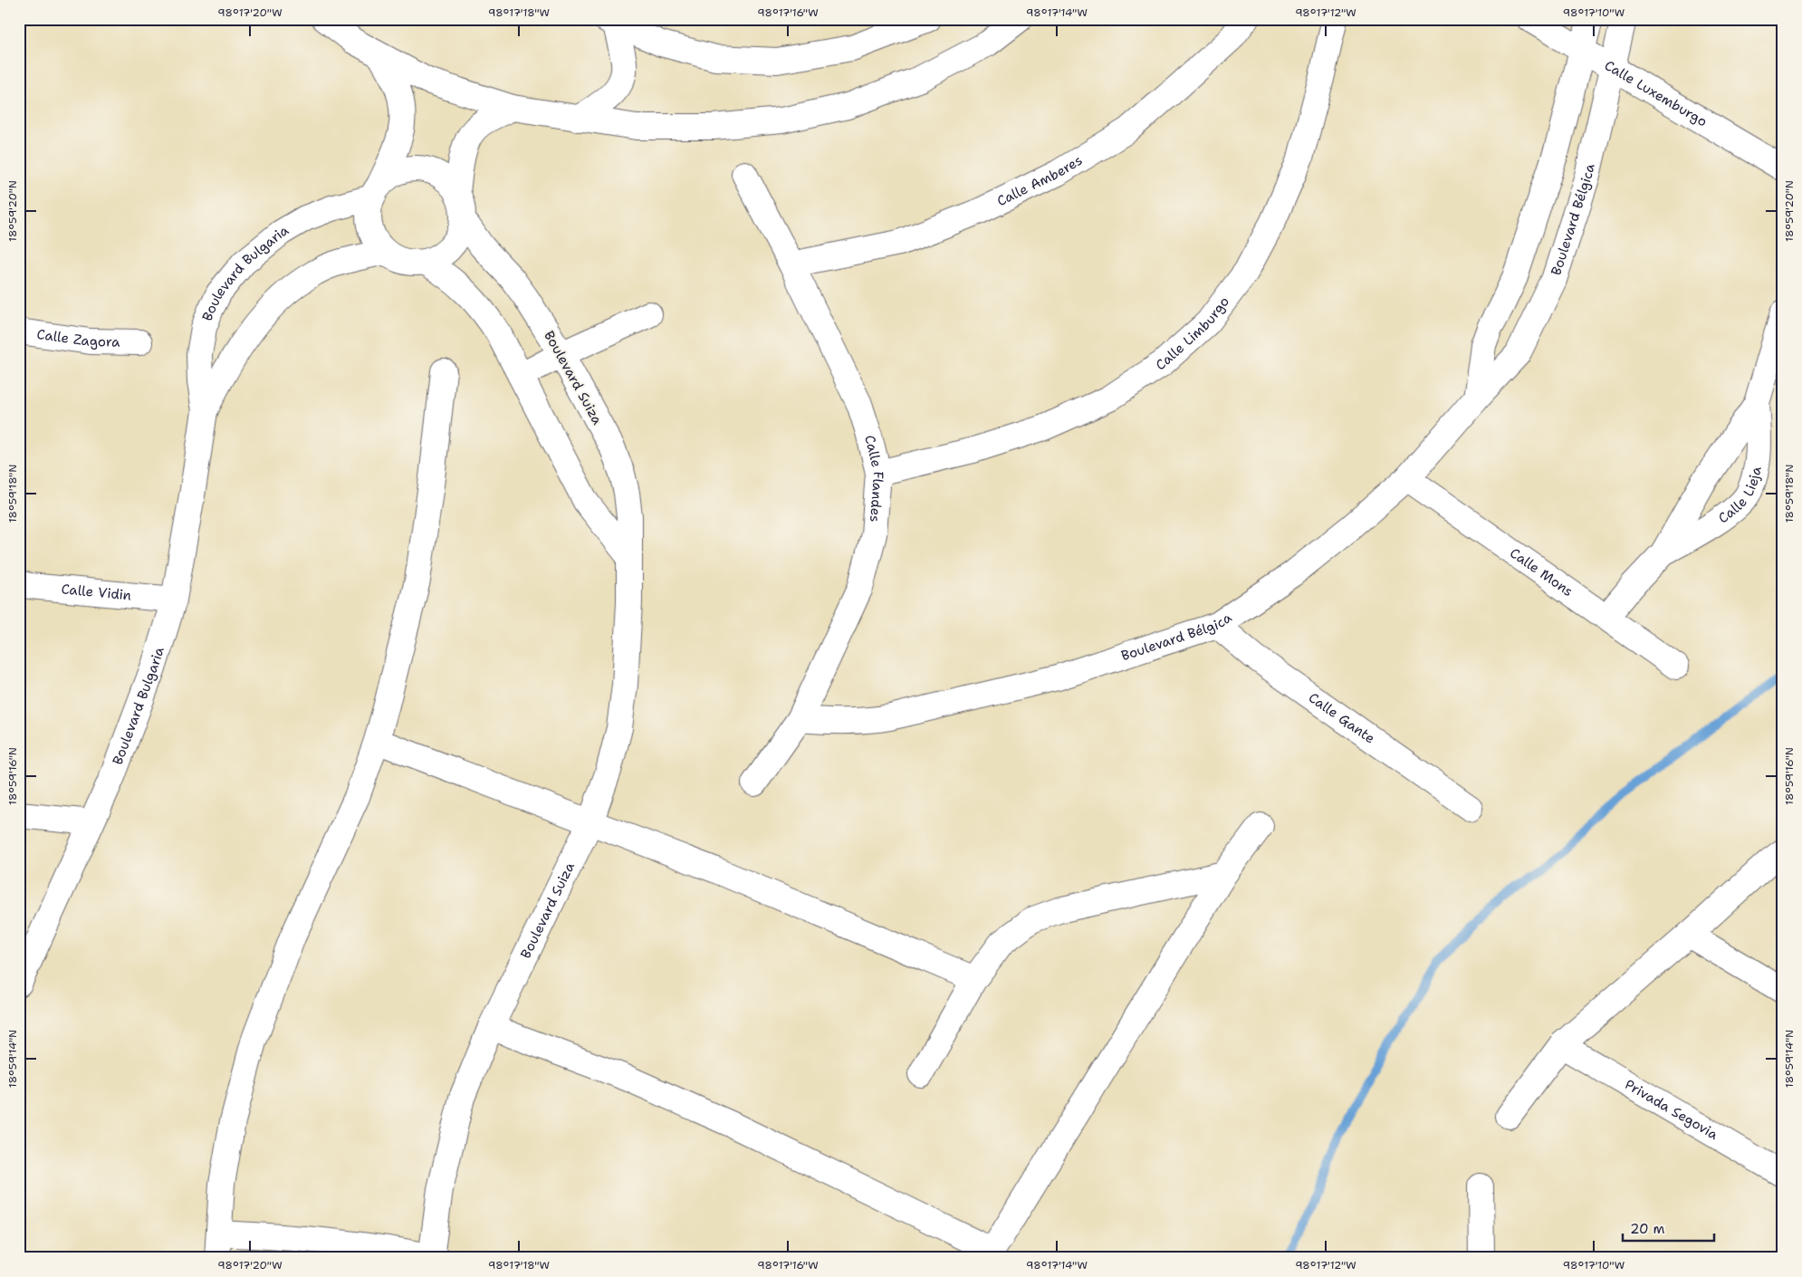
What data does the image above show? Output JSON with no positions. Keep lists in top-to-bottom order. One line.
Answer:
{"streets":{"street":["Calle Luxemburgo","Calle Amberes","Boulevard Bélgica","Boulevard Bulgaria","Calle Limburgo","Calle Zagora","Boulevard Suiza","Calle Flandes","Calle Lieja","Calle Mons","Calle Vidin","Calle Gante","Privada Segovia"]},"crossings":[["Calle Luxemburgo","Boulevard Bélgica"],["Calle Amberes","Calle Flandes"],["Boulevard Bélgica","Calle Flandes"],["Boulevard Bélgica","Calle Mons"],["Boulevard Bélgica","Calle Gante"],["Boulevard Bulgaria","Boulevard Suiza"],["Boulevard Bulgaria","Calle Vidin"],["Calle Limburgo","Calle Flandes"],["Calle Lieja","Calle Mons"]],"scale_bar":"20 m","coordinates":["98°17'20\"W","98°17'18\"W","98°17'16\"W","98°17'14\"W","98°17'12\"W","98°17'10\"W","18°59'20\"N","18°59'18\"N","18°59'16\"N","18°59'14\"N"]}
